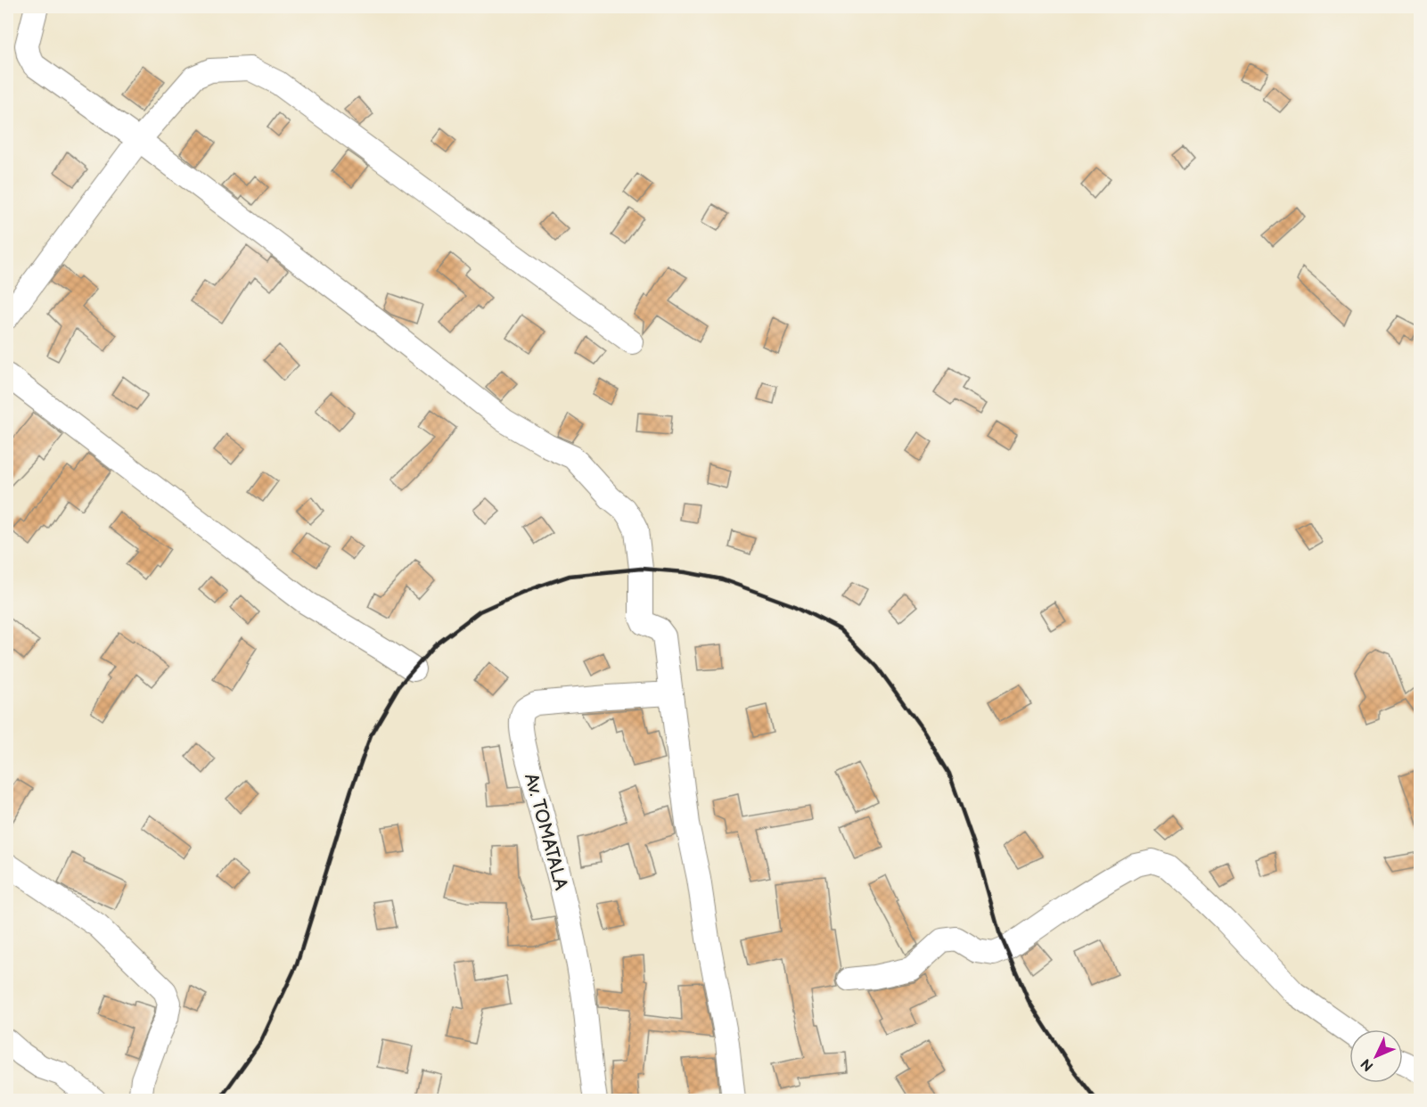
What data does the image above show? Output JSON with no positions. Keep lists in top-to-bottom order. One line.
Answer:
{"streets":{"street":["Av. TOMATALA"]},"north":"bottom left"}
